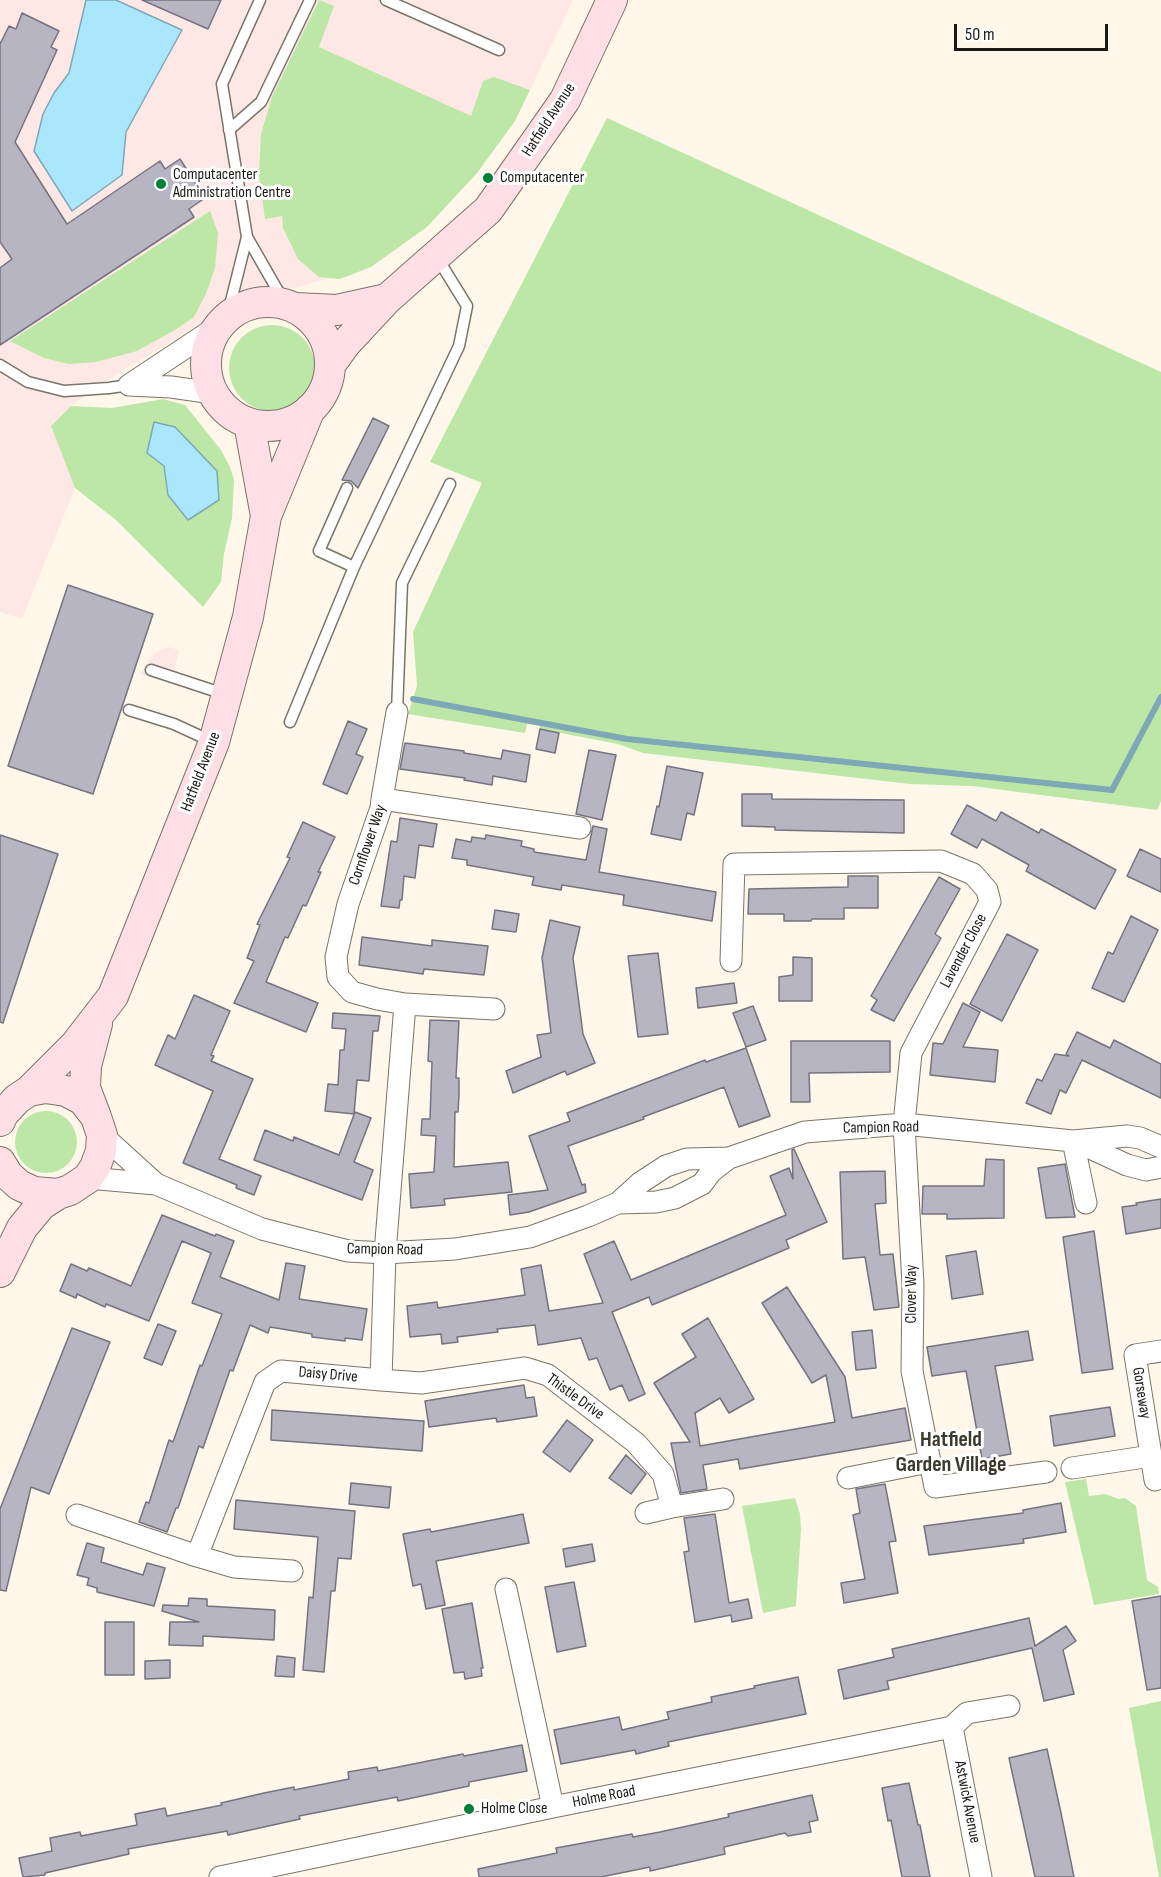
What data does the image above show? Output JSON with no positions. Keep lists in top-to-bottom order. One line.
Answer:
{"streets":{"street":["Hatfield Avenue","Cornflower Way","Lavender Close","Campion Road","Clover Way","Daisy Drive","Gorseway","Thistle Drive","Holme Road","Astwick Avenue"]},"crossings":[["Lavender Close","Campion Road"],["Lavender Close","Clover Way"],["Campion Road","Clover Way"],["Campion Road","Daisy Drive"],["Daisy Drive","Thistle Drive"],["Holme Road","Astwick Avenue"]],"districts":["Hatfield Garden Village"],"places":["Computacenter","Computacenter Administration Centre","Holme Close"],"scale_bar":"50 m"}
